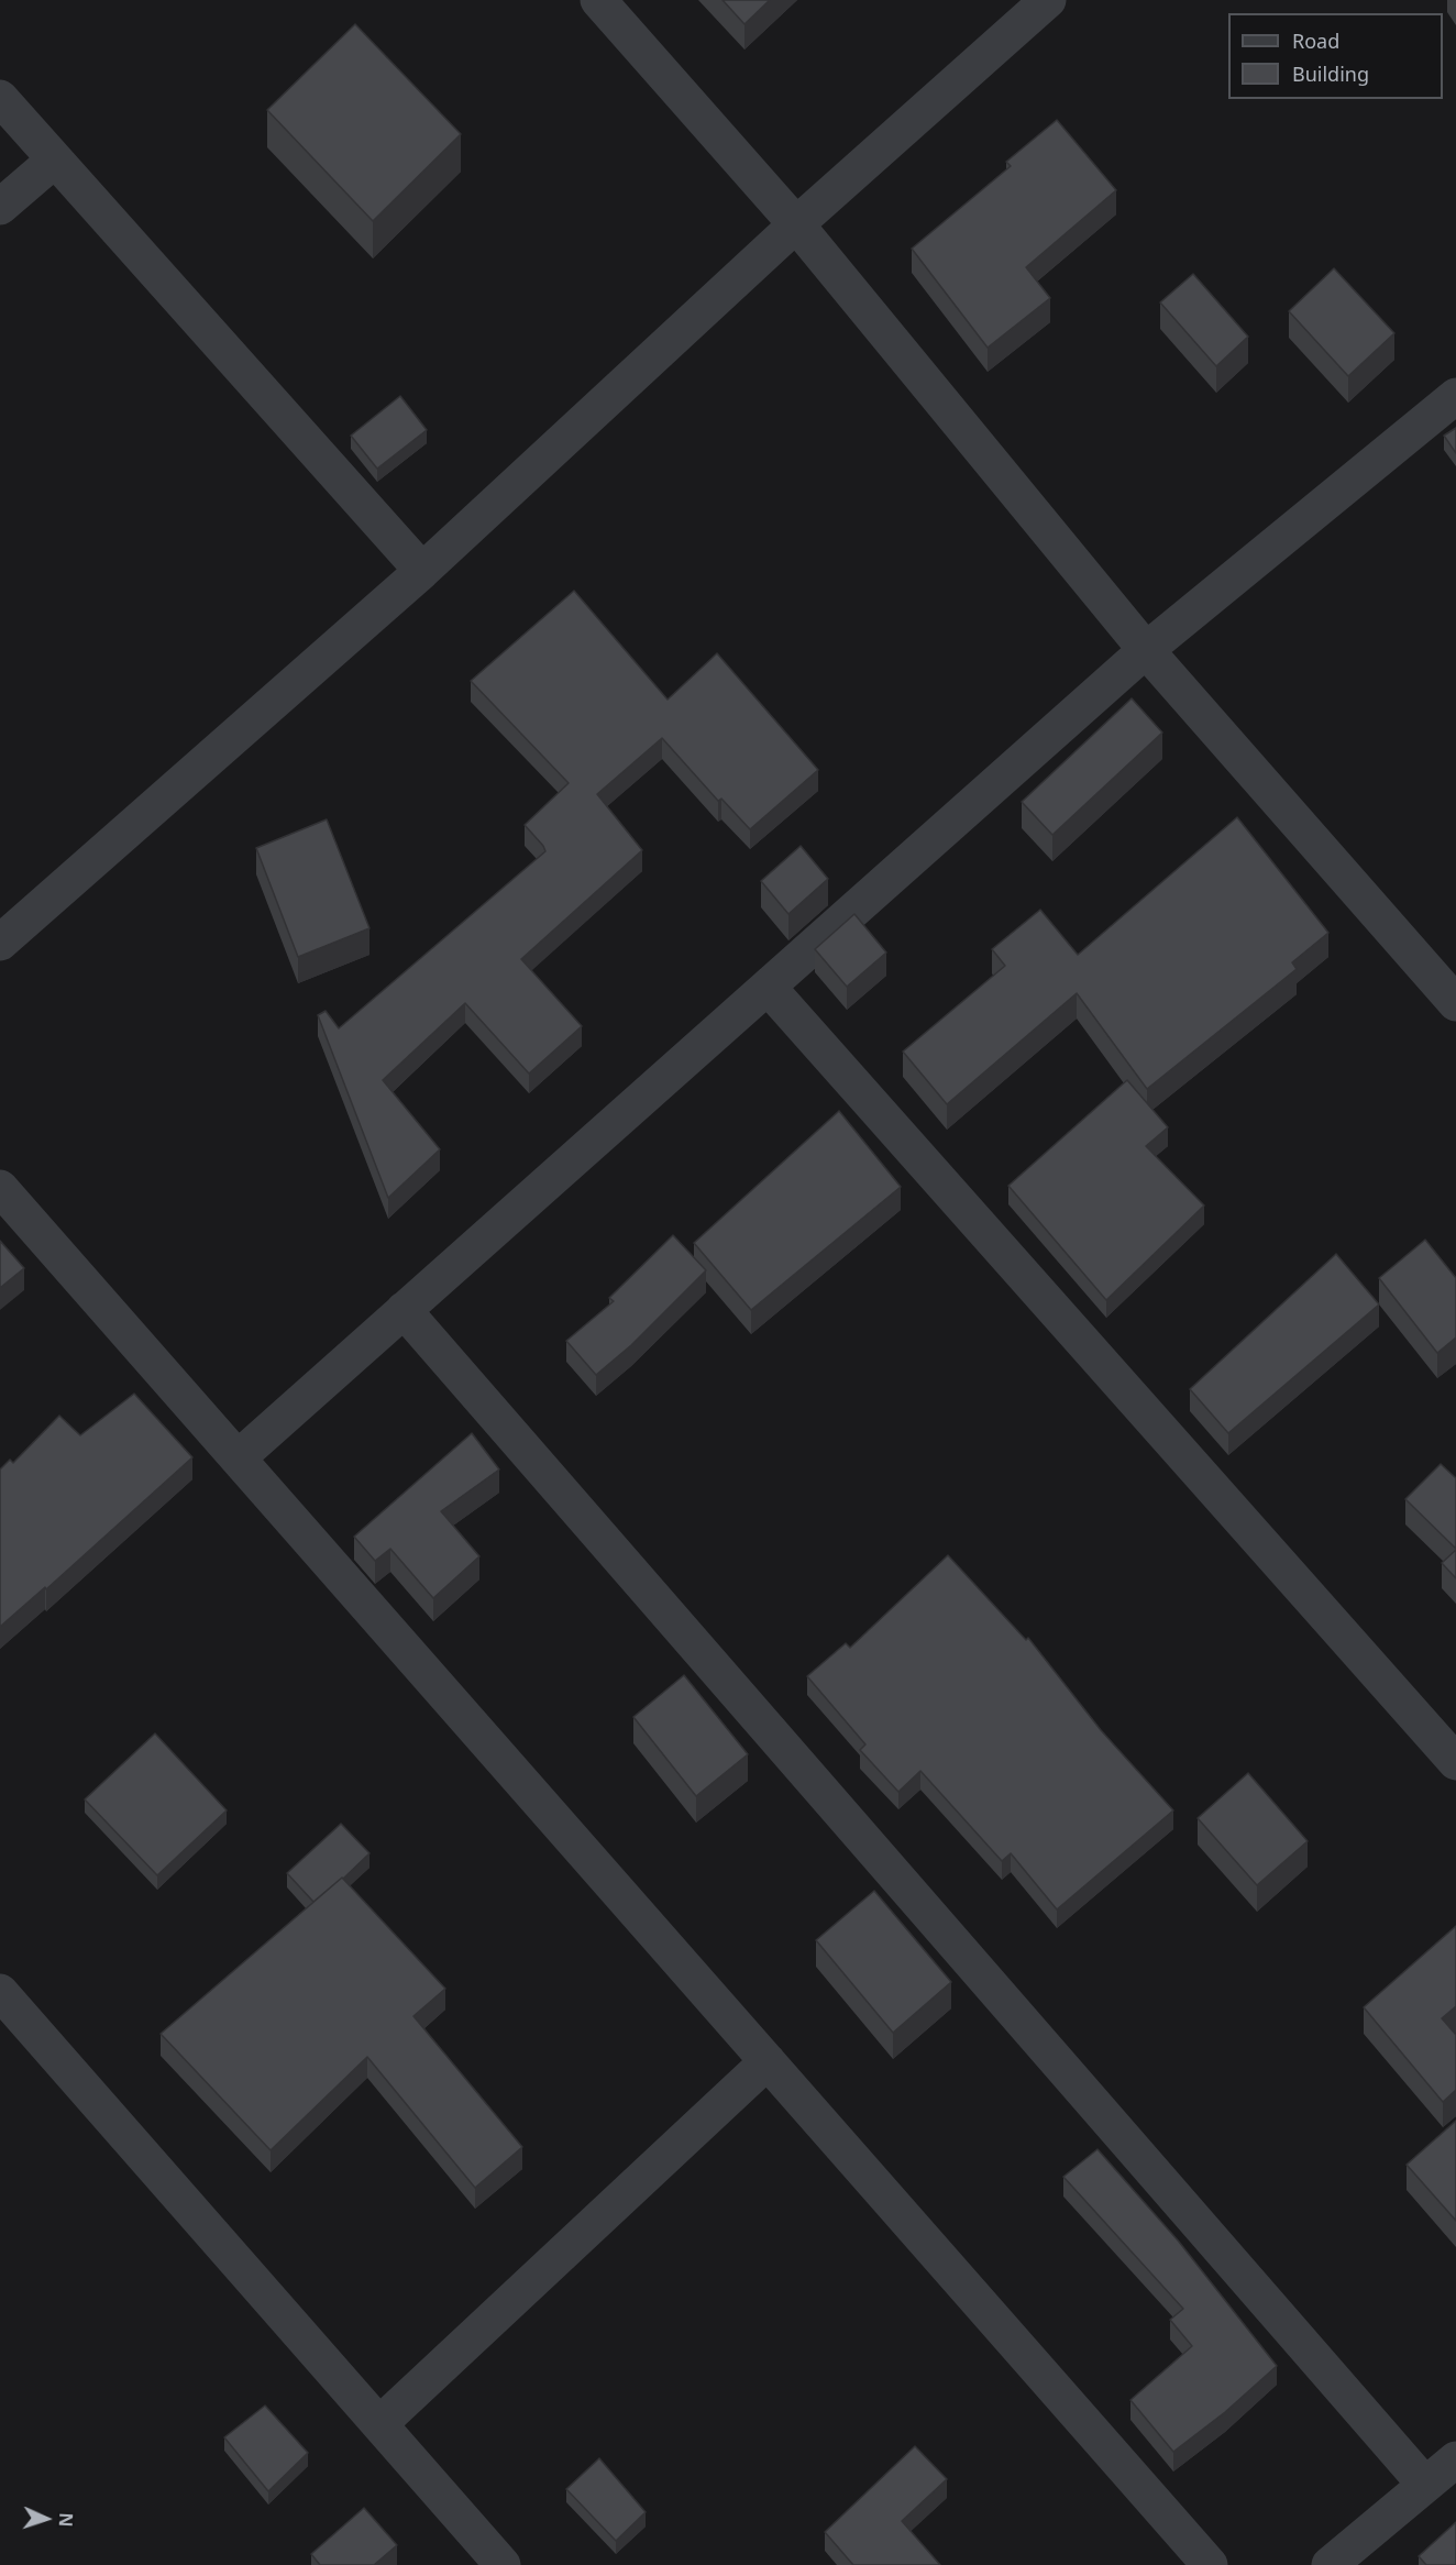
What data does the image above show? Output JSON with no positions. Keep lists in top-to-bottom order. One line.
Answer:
{"legend":["Road","Building"],"north":"right"}
